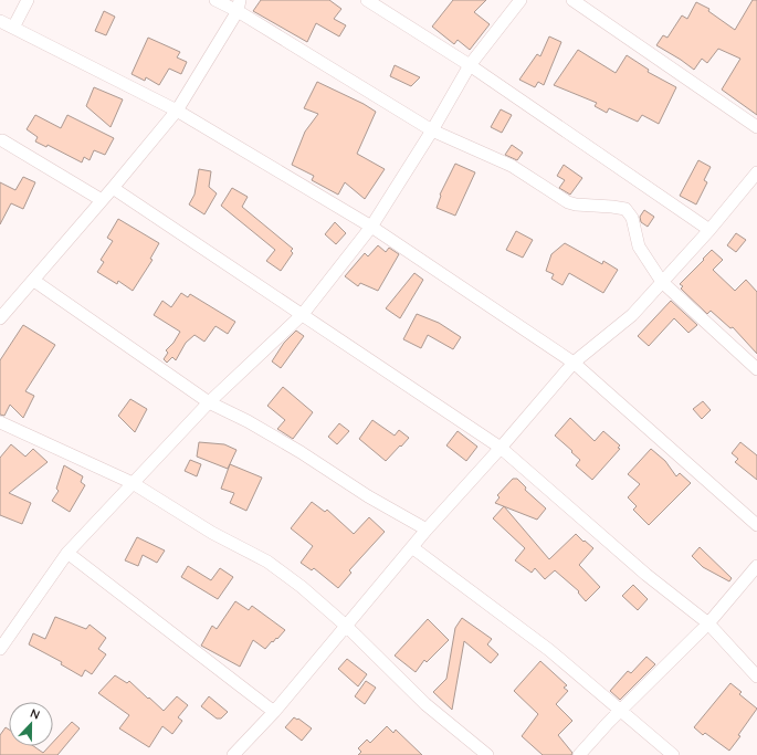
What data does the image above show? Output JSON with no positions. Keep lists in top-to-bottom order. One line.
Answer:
{"north":"top"}
